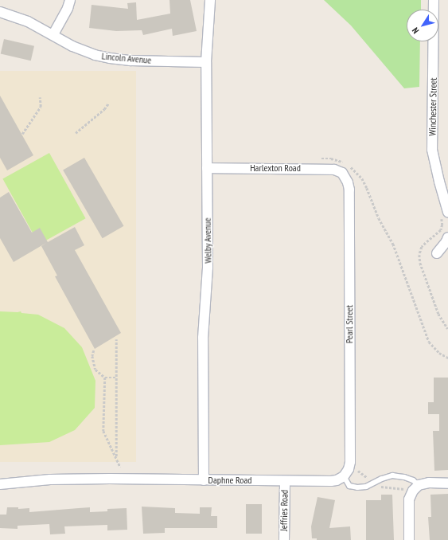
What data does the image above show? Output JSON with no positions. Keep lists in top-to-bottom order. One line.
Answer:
{"streets":{"street":["Lincoln Avenue","Winchester Street","Harlexton Road","Welby Avenue","Pearl Street","Daphne Road","Jeffries Road"]},"crossings":[["Lincoln Avenue","Welby Avenue"],["Harlexton Road","Welby Avenue"],["Harlexton Road","Pearl Street"],["Welby Avenue","Daphne Road"],["Pearl Street","Daphne Road"],["Daphne Road","Jeffries Road"]],"north":"bottom left"}
